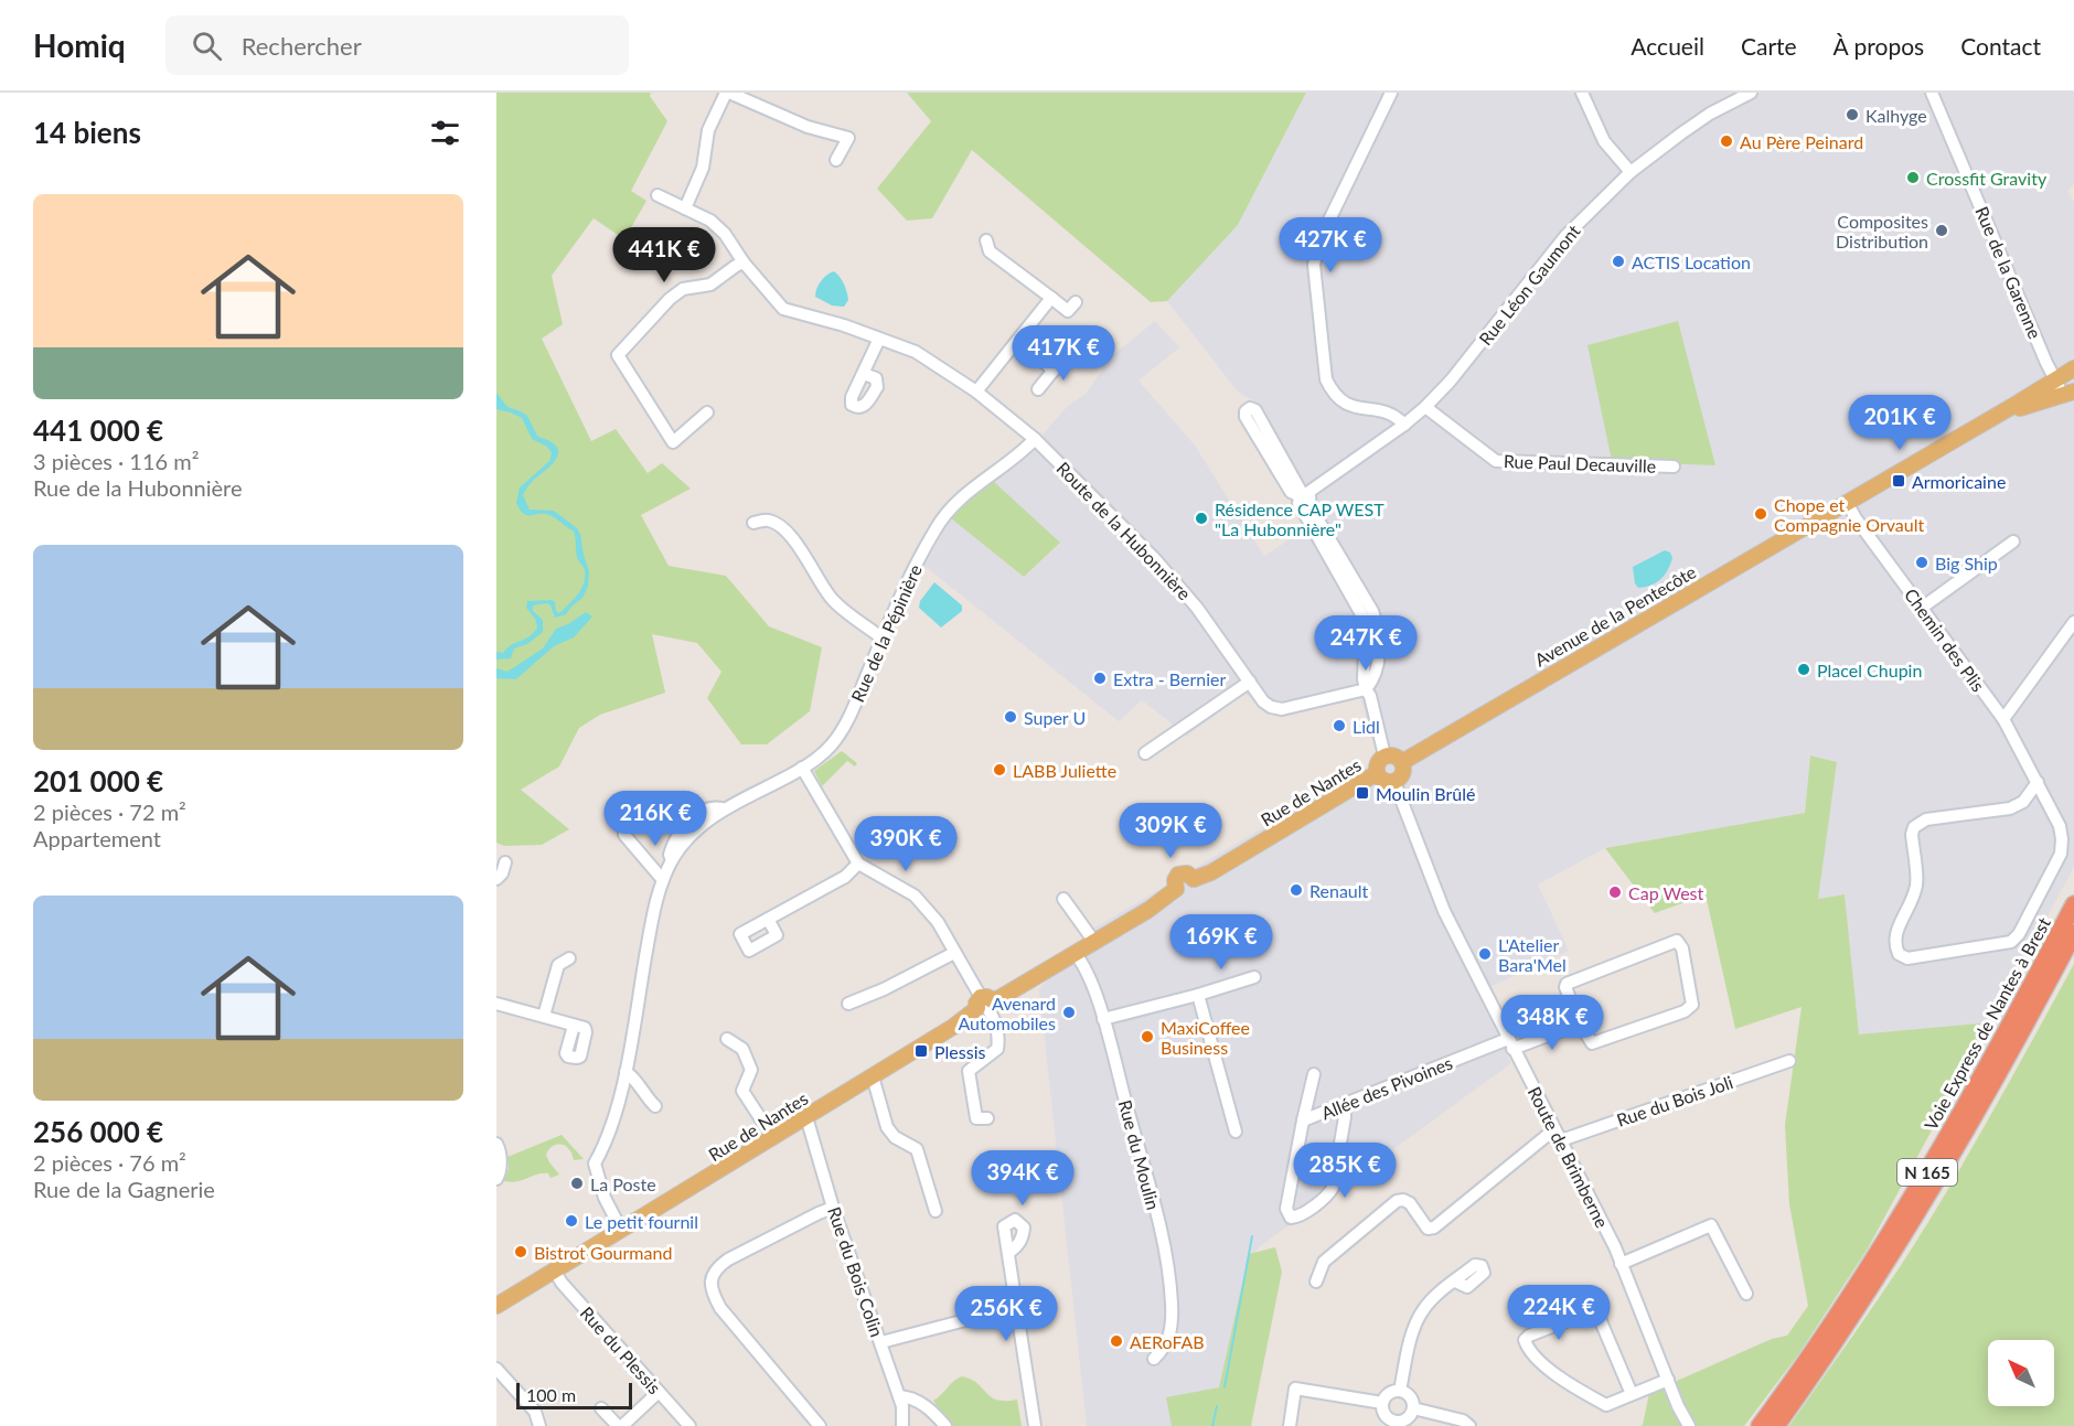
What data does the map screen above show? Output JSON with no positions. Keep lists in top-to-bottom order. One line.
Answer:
{"streets":{"highway":["Voie Express de Nantes à Brest","N 165"],"main road":["Avenue de la Pentecôte","Rue de Nantes"],"street":["Rue de la Garenne","Rue Léon Gaumont","Rue Paul Decauville","Route de la Hubonnière","Rue de la Pépinière","Chemin des Plis","Allée des Pivoines","Rue du Bois Joli","Rue du Moulin","Route de Brimberne","Rue du Bois Colin","Rue du Plessis"]},"crossings":[["Rue Léon Gaumont","Rue Paul Decauville"],["Route de la Hubonnière","Rue de la Pépinière"],["Avenue de la Pentecôte","Chemin des Plis"],["Avenue de la Pentecôte","Rue de Nantes"],["Avenue de la Pentecôte","Route de Brimberne"],["Rue de la Pépinière","Rue de Nantes"],["Rue de Nantes","Rue du Moulin"],["Rue de Nantes","Route de Brimberne"],["Rue de Nantes","Rue du Bois Colin"],["Rue de Nantes","Rue du Plessis"],["Allée des Pivoines","Route de Brimberne"],["Rue du Bois Joli","Route de Brimberne"]],"places":{"other":["Kalhyge","Au Père Peinard","Crossfit Gravity","Composites Distribution","ACTIS Location","Chope et Compagnie Orvault","Résidence CAP WEST \"La Hubonnière\"","Big Ship","Placel Chupin","Extra - Bernier","Super U","Lidl","LABB Juliette","Renault","Cap West","L'Atelier Bara'Mel","Avenard Automobiles","MaxiCoffee Business","La Poste","Le petit fournil","Bistrot Gourmand","AERoFAB"],"transit":["Armoricaine","Moulin Brûlé","Plessis"]},"scale_bar":"100 m","north":"top left","page":{"header":"Homiq","search":"Rechercher","nav":["Accueil","Carte","À propos","Contact"],"heading":"14 biens","list":[{"name":"441 000 €","note":"3 pièces · 116 m² · Rue de la Hubonnière"},{"name":"201 000 €","note":"2 pièces · 72 m² · Appartement"},{"name":"256 000 €","note":"2 pièces · 76 m² · Rue de la Gagnerie"}],"price":["427K €","441K €","417K €","201K €","247K €","216K €","309K €","390K €","169K €","348K €","285K €","394K €","224K €","256K €"],"scale":"100 m"}}
